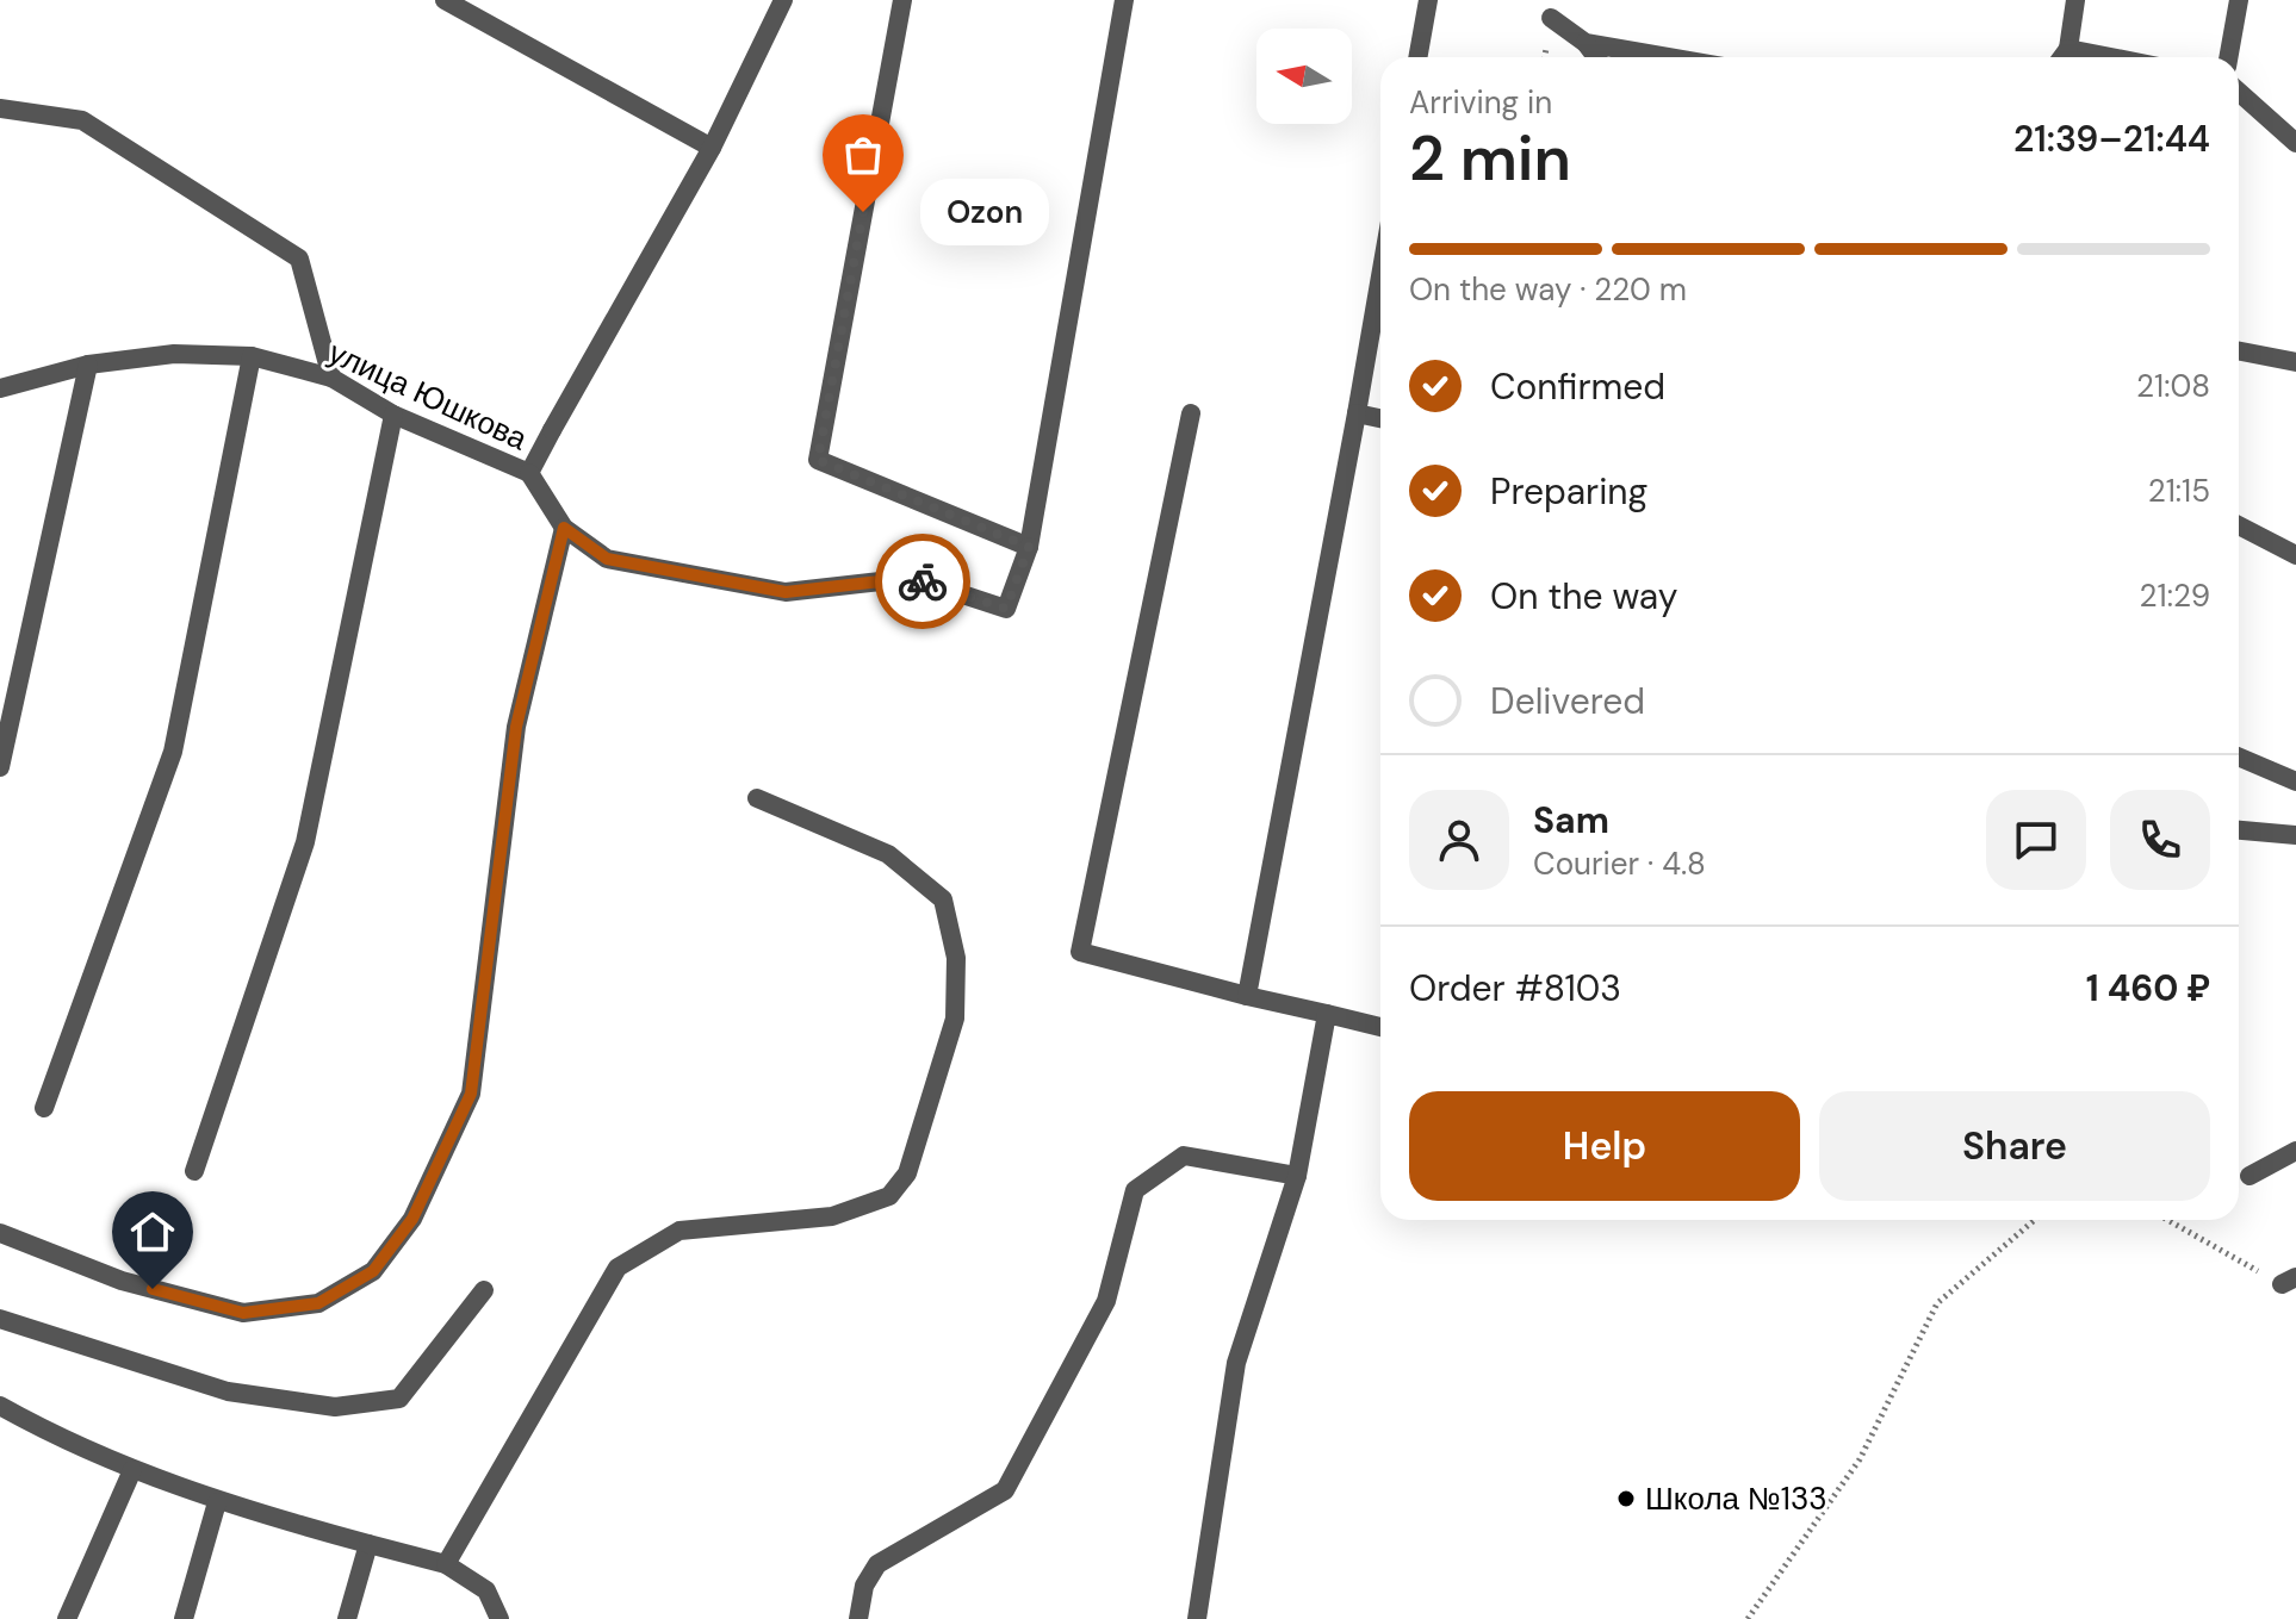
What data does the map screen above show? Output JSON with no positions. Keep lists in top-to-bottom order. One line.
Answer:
{"streets":{"street":["улица Юшкова"]},"places":["Ozon","Школа №133"],"north":"left","page":{"heading":["2 min","Arriving in","21:39–21:44"],"panel":["Sam","Courier · 4.8","Order #8103","1 460 ₽"],"bubble":"Ozon","bar":"On the way · 220 m","list":[["Confirmed","21:08"],["Preparing","21:15"],["On the way","21:29"],"Delivered"],"buttons":["Help","Share"]}}
